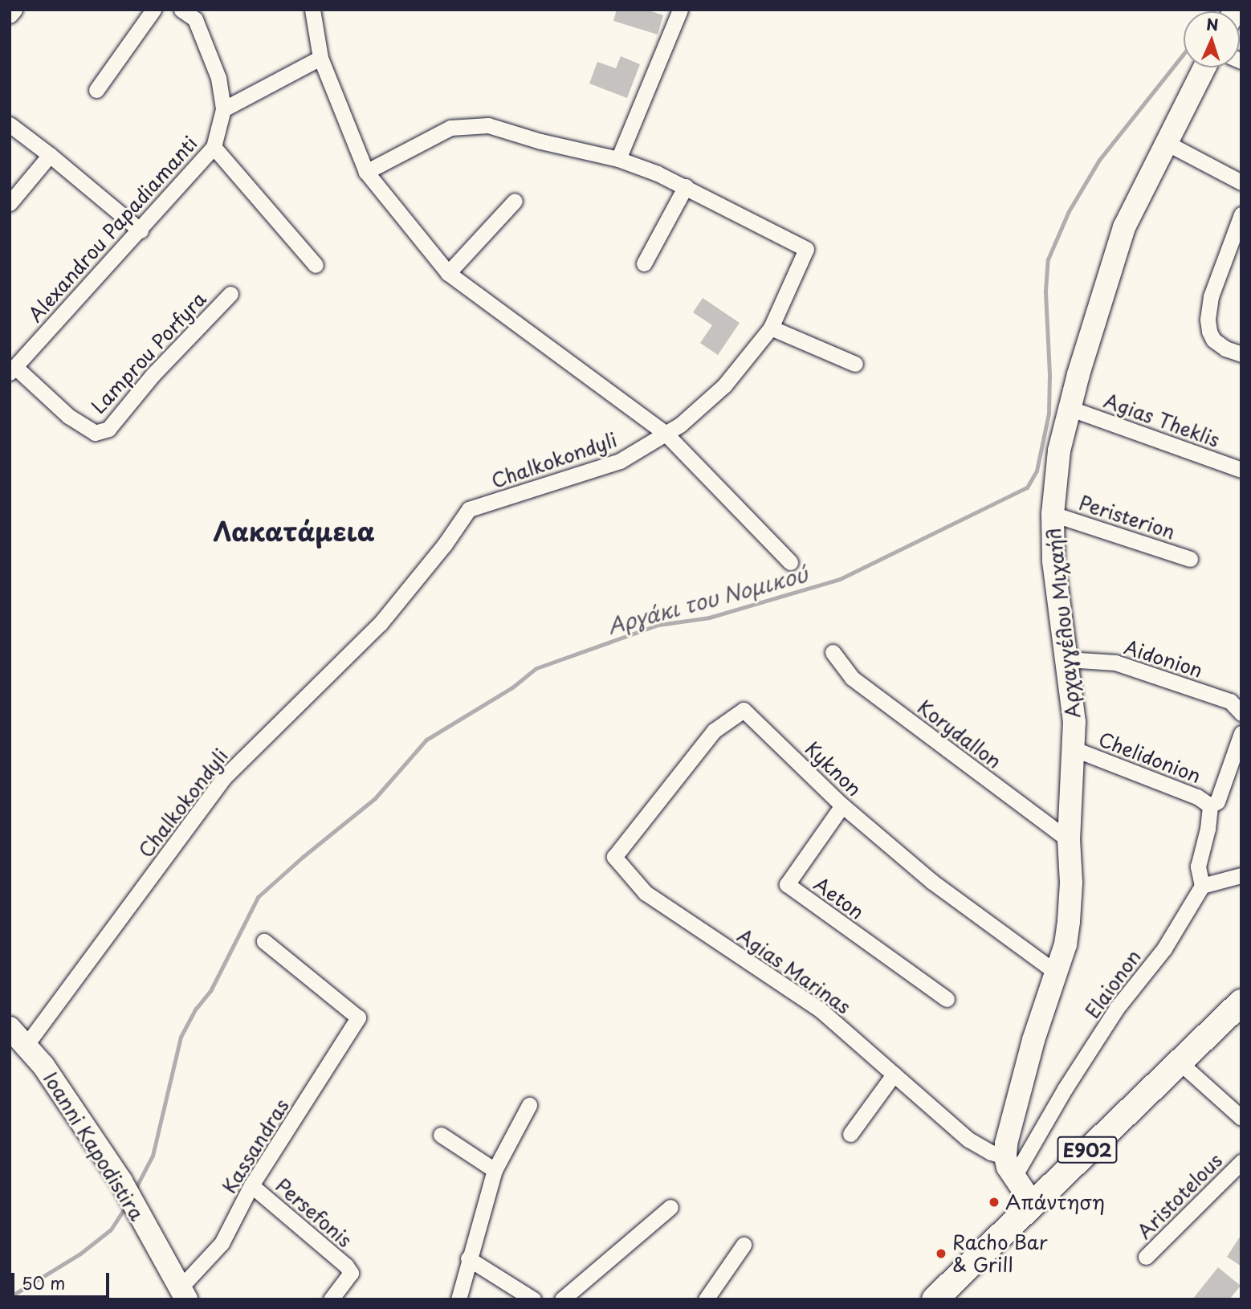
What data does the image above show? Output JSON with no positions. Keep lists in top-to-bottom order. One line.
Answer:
{"streets":{"main road":["E902"],"street":["Alexandrou Papadiamanti","Lamprou Porfyra","Agias Theklis","Chalkokondyli","Peristerion","Αρχαγγέλου Μιχαήλ","Aidonion","Korydallon","Chelidonion","Kyknon","Aeton","Agias Marinas","Elaionon","Ioanni Kapodistira","Kassandras","Aristotelous","Persefonis"]},"crossings":[["Alexandrou Papadiamanti","Lamprou Porfyra"],["Agias Theklis","Αρχαγγέλου Μιχαήλ"],["Chalkokondyli","Ioanni Kapodistira"],["Peristerion","Αρχαγγέλου Μιχαήλ"],["Αρχαγγέλου Μιχαήλ","Aidonion"],["Αρχαγγέλου Μιχαήλ","Korydallon"],["Αρχαγγέλου Μιχαήλ","Chelidonion"],["Αρχαγγέλου Μιχαήλ","Kyknon"],["Αρχαγγέλου Μιχαήλ","Agias Marinas"],["Kyknon","Aeton"],["Kyknon","Agias Marinas"],["Ioanni Kapodistira","Kassandras"],["Kassandras","Persefonis"]],"districts":["Λακατάμεια"],"water":["Αργάκι του Νομικού"],"places":["Απάντηση","Racho Bar & Grill"],"scale_bar":"50 m","north":"top"}
